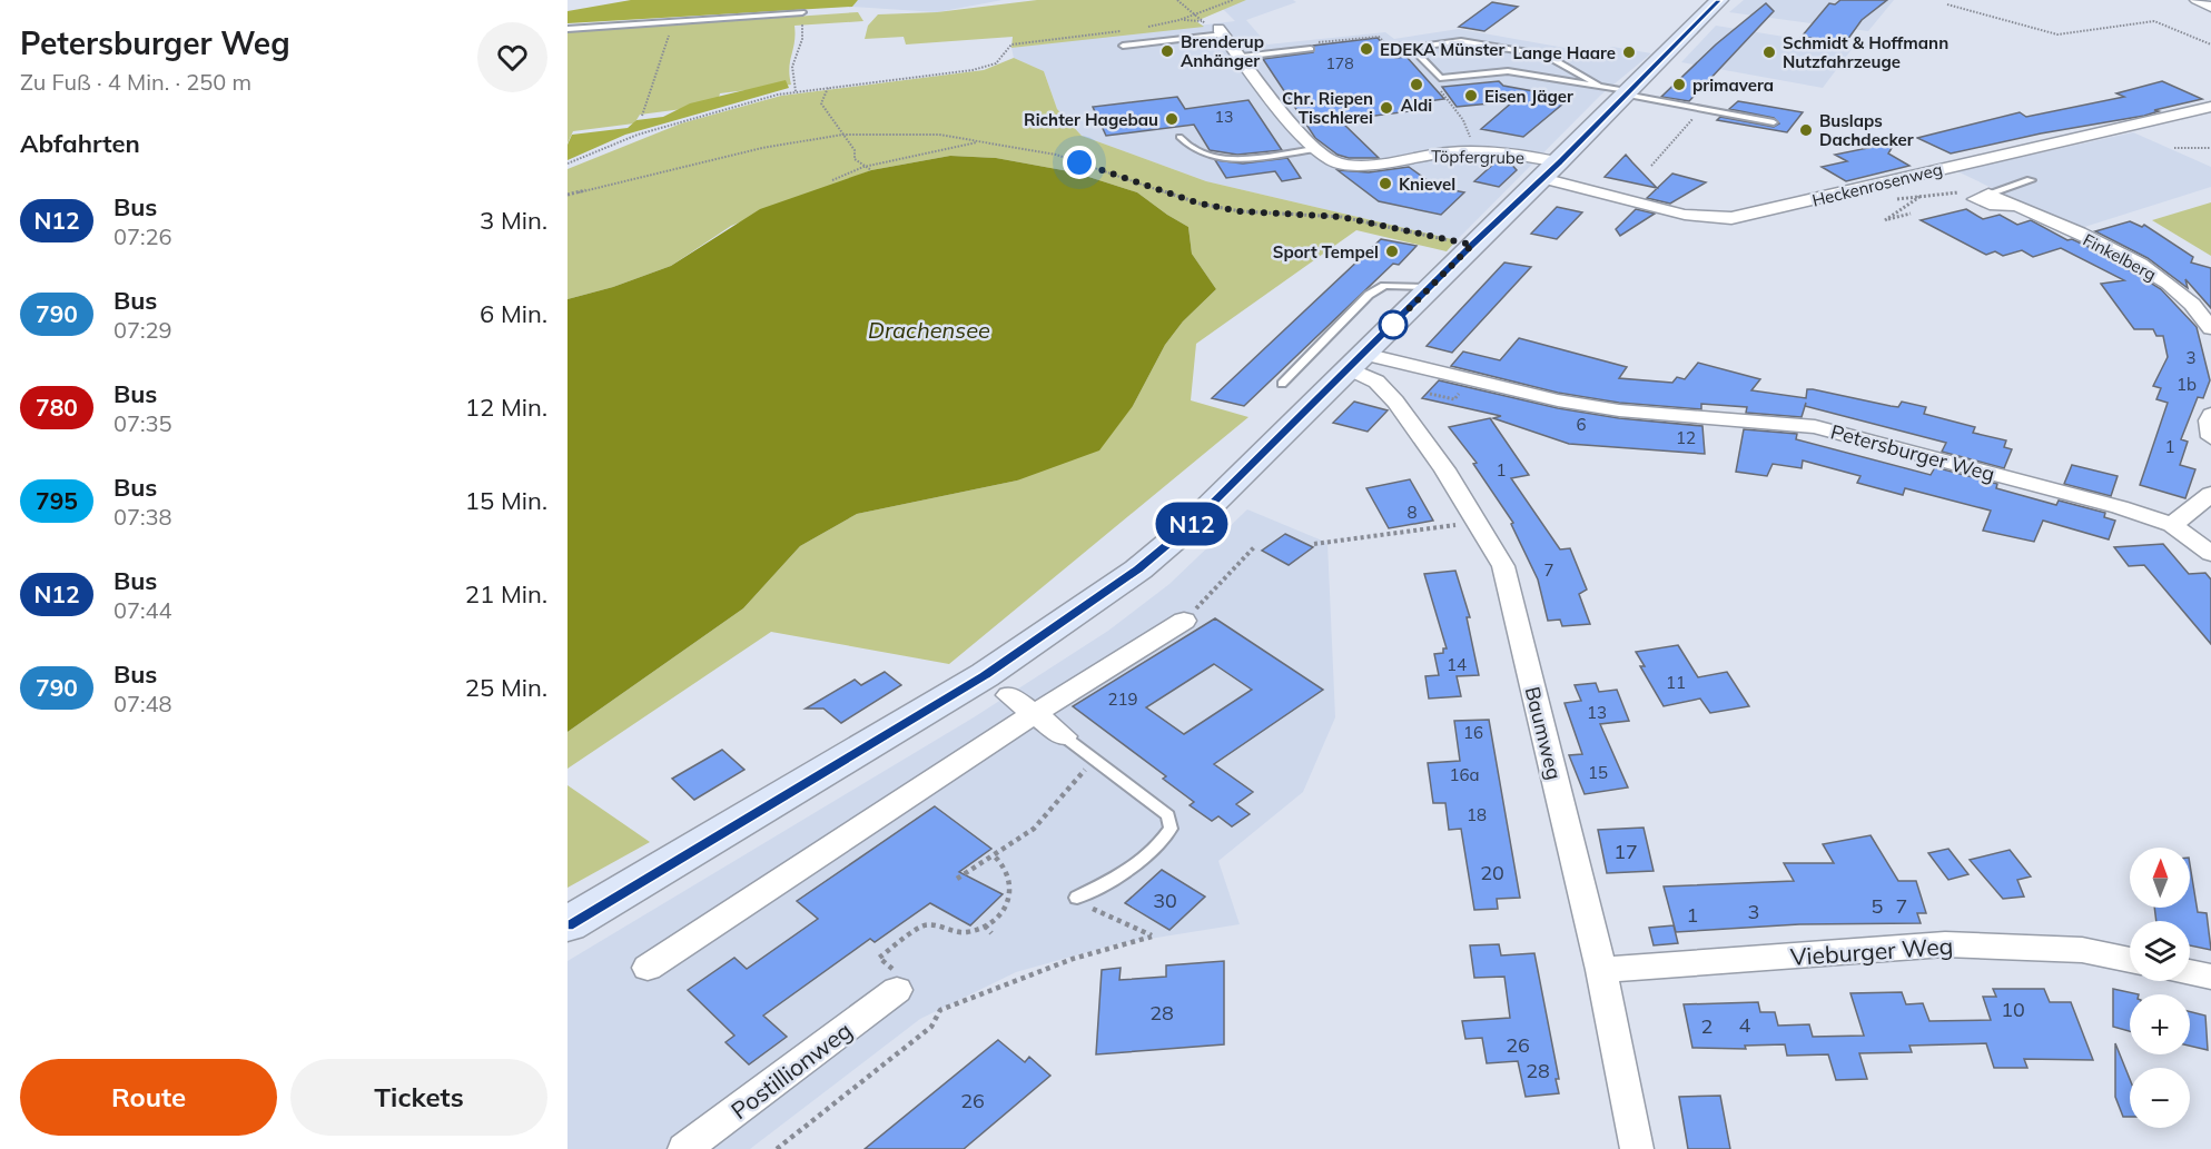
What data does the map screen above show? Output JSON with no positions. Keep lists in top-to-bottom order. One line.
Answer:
{"streets":{"street":["Töpfergrube","Heckenrosenweg","Finkelberg","Petersburger Weg","Baumweg","Vieburger Weg","Postillionweg"]},"crossings":[["Töpfergrube","Heckenrosenweg"],["Petersburger Weg","Baumweg"],["Baumweg","Vieburger Weg"]],"water":["Drachensee"],"places":["EDEKA Münster","Brenderup Anhänger","Lange Haare","Schmidt & Hoffmann Nutzfahrzeuge","Aldi","primavera","Eisen Jäger","Chr. Riepen Tischlerei","Richter Hagebau","Buslaps Dachdecker","Knievel","Sport Tempel"],"lines":["bus line N12"],"house_numbers":["178","13","3","1b","6","12","1","1","8","7","14","11","219","13","16","15","16a","18","17","20","30","5","7","3","1","10","28","4","2","26","28","26"],"north":"top","page":{"heading":[["Petersburger Weg","Zu Fuß · 4 Min. · 250 m"],"Abfahrten"],"on_map":"N12","list":[{"mark":"N12","name":"Bus","note":"07:26","value":"3 Min."},{"mark":"790","name":"Bus","note":"07:29","value":"6 Min."},{"mark":"780","name":"Bus","note":"07:35","value":"12 Min."},{"mark":"795","name":"Bus","note":"07:38","value":"15 Min."},{"mark":"N12","name":"Bus","note":"07:44","value":"21 Min."},{"mark":"790","name":"Bus","note":"07:48","value":"25 Min."}],"map_buttons":["+","−"],"buttons":["Route","Tickets"]}}
